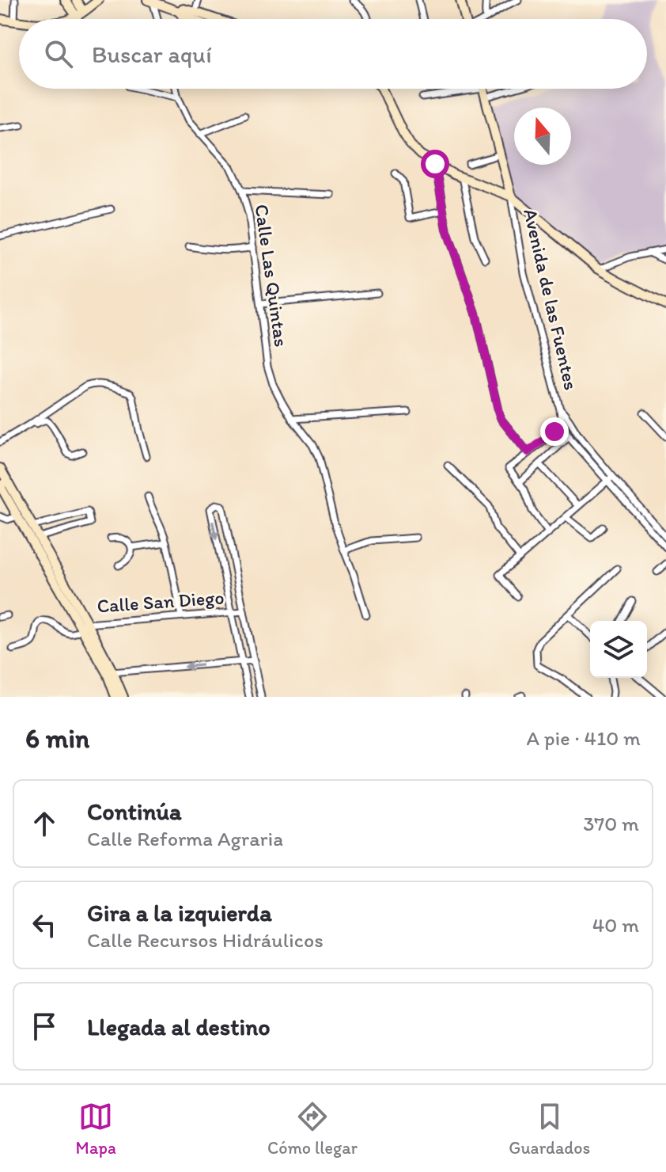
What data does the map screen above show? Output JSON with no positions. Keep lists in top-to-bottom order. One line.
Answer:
{"streets":{"street":["Calle Las Quintas","Avenida de las Fuentes","Calle San Diego"]},"north":"top","page":{"search":"Buscar aquí","heading":["6 min","A pie · 410 m"],"list":[["Continúa","Calle Reforma Agraria","370 m"],["Gira a la izquierda","Calle Recursos Hidráulicos","40 m"],"Llegada al destino"],"nav":["Mapa","Cómo llegar","Guardados"]}}
